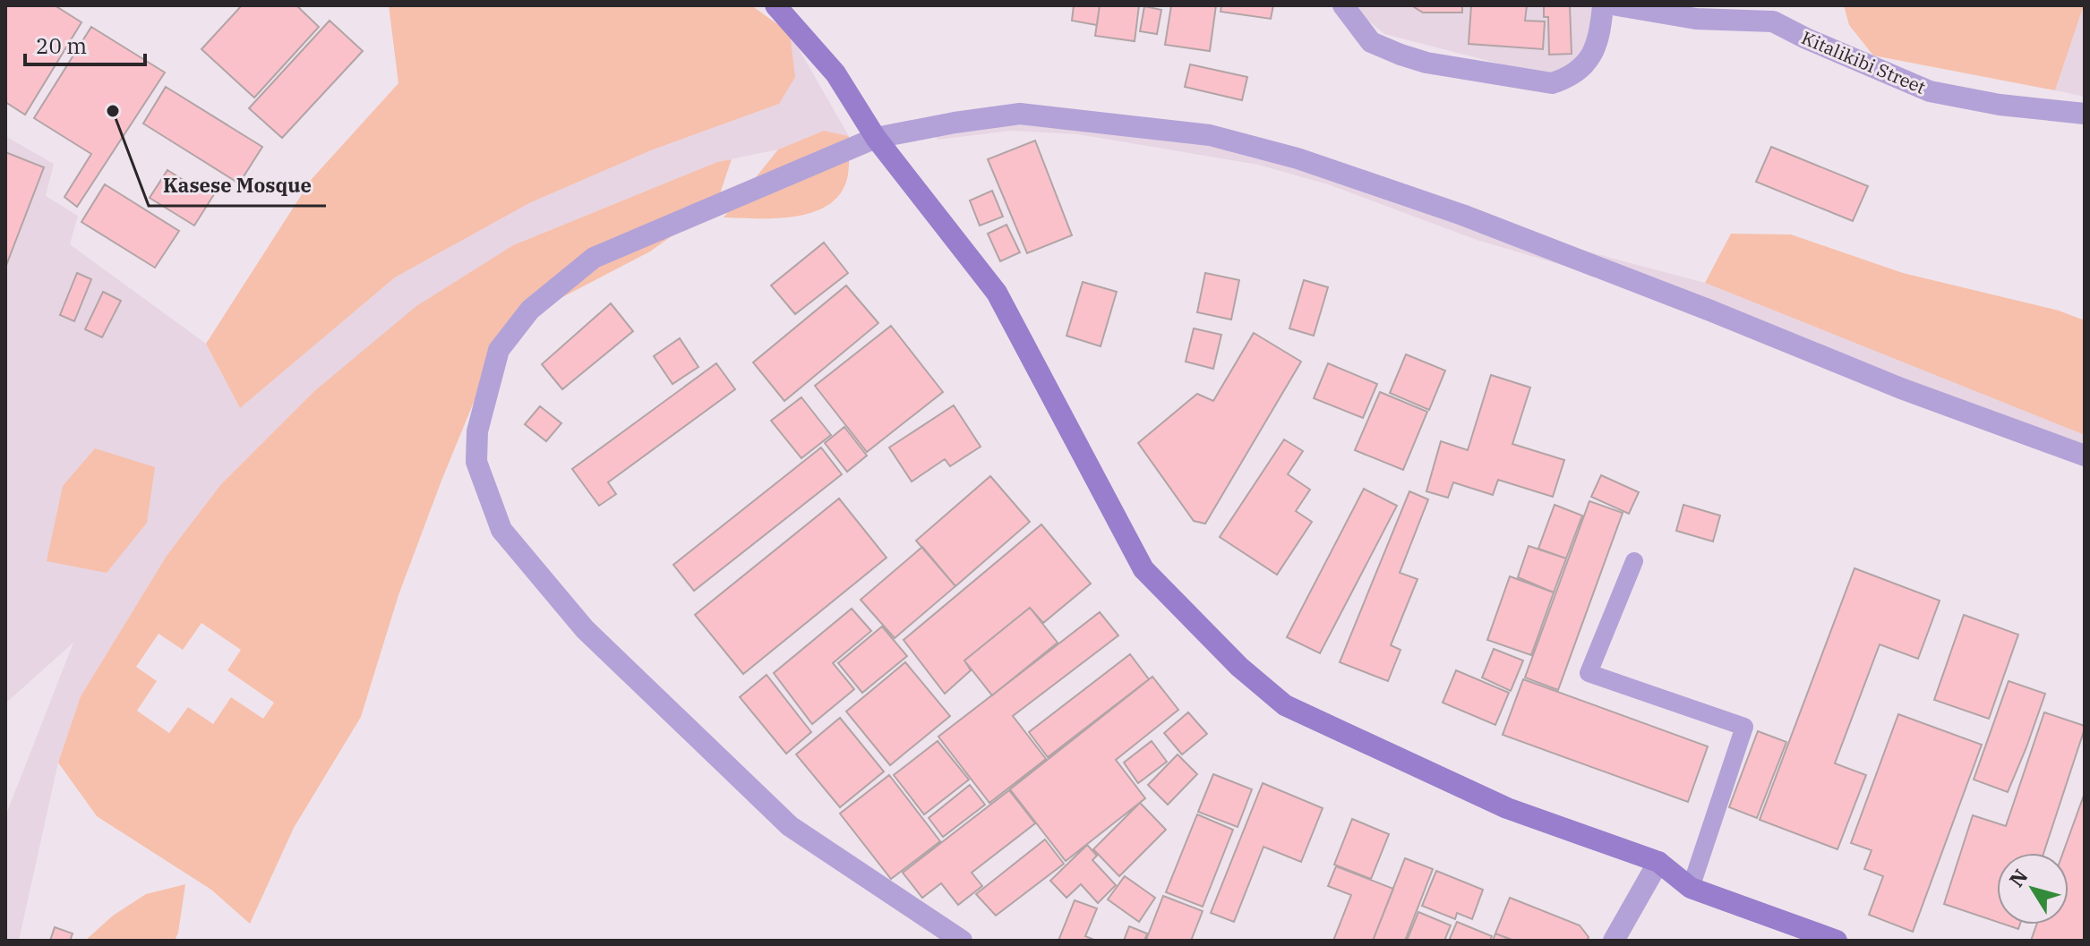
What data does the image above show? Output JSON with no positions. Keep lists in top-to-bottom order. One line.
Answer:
{"streets":{"street":["Kitalikibi Street"]},"places":["Kasese Mosque"],"scale_bar":"20 m","north":"top left"}
